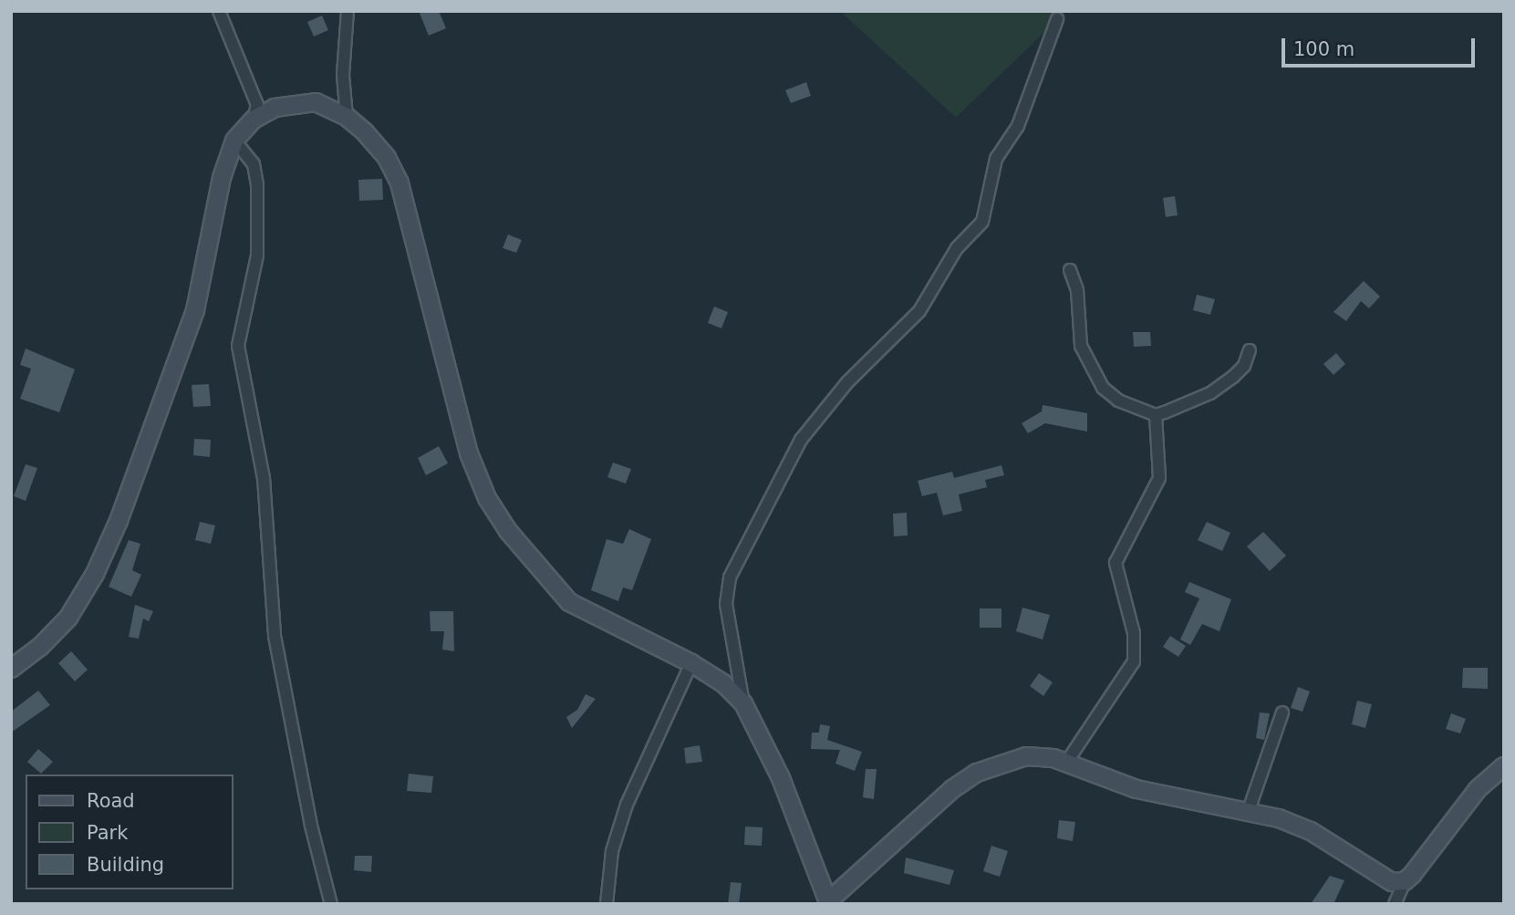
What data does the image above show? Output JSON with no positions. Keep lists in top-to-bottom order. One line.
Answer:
{"legend":["Road","Park","Building"],"scale_bar":"100 m"}
